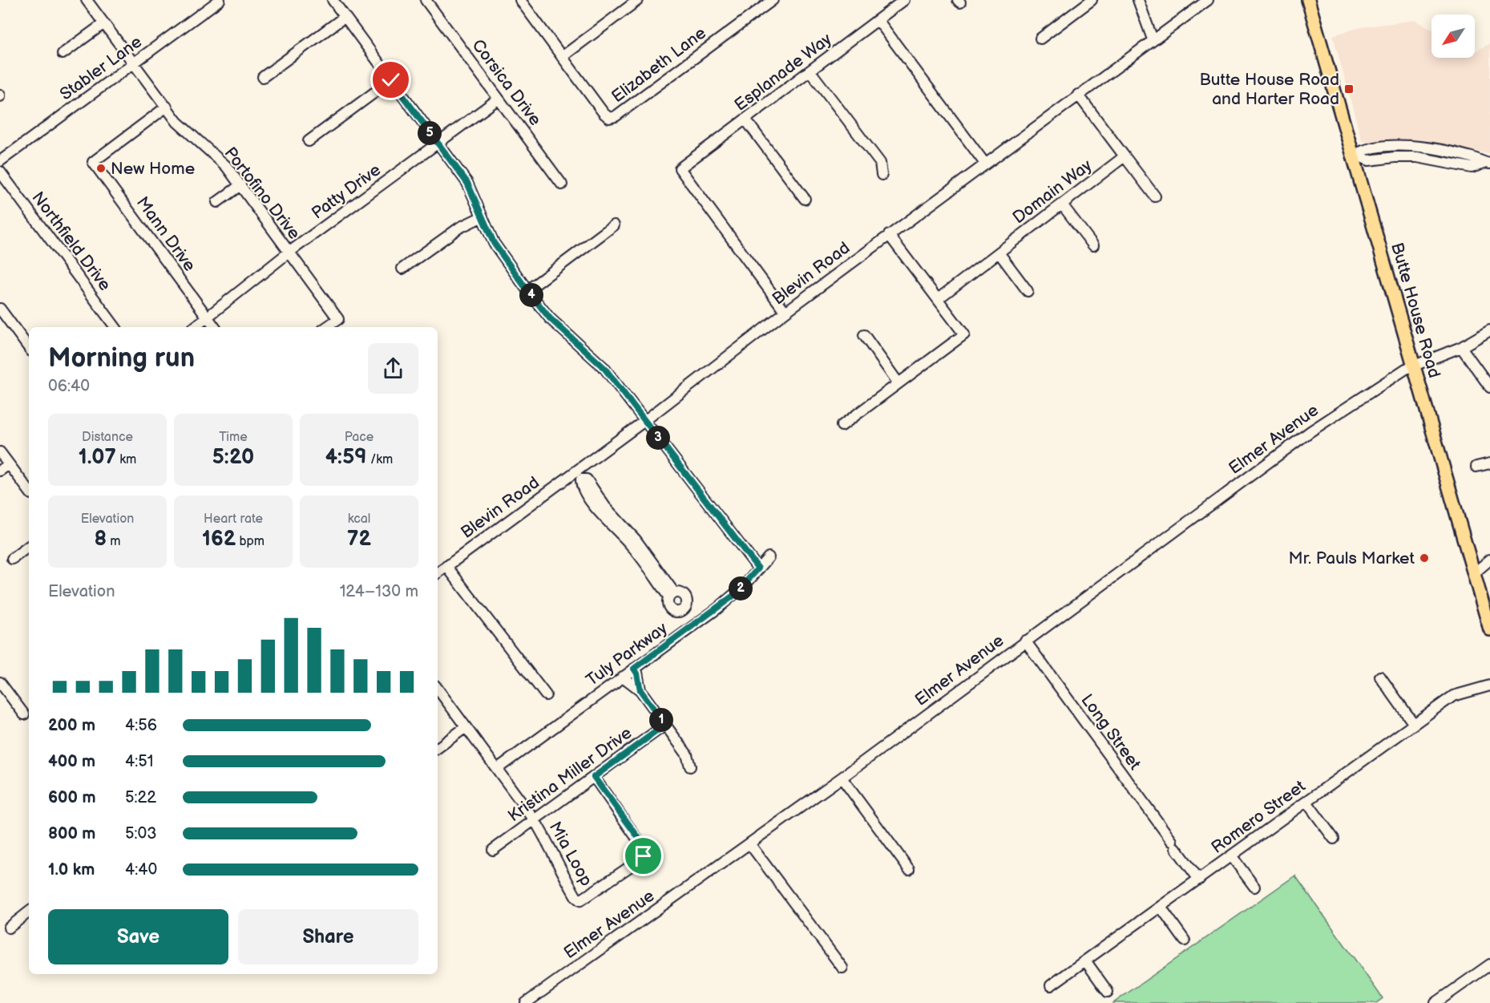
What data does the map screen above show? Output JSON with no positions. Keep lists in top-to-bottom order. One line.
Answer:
{"streets":{"main road":["Butte House Road"],"street":["Elizabeth Lane","Stabler Lane","Esplanade Way","Corsica Drive","Patty Drive","Domain Way","Portofino Drive","Mann Drive","Northfield Drive","Blevin Road","Elmer Avenue","Tuly Parkway","Long Street","Kristina Miller Drive","Romero Street","Mia Loop"]},"crossings":[["Stabler Lane","Portofino Drive"],["Esplanade Way","Blevin Road"],["Corsica Drive","Patty Drive"],["Patty Drive","Portofino Drive"],["Patty Drive","Mann Drive"],["Portofino Drive","Mann Drive"],["Butte House Road","Elmer Avenue"],["Elmer Avenue","Long Street"],["Long Street","Romero Street"],["Kristina Miller Drive","Mia Loop"]],"places":{"transit":["Butte House Road and Harter Road"],"other":["New Home","Mr. Pauls Market"]},"north":"bottom left","page":{"pins":["5","4","3","2","1"],"heading":["Morning run","06:40"],"stats":[["Distance","1.07 km"],["Time","5:20"],["Pace","4:59 /km"],["Elevation","8 m"],["Heart rate","162 bpm"],["kcal","72"]],"chart":["Elevation","124–130 m"],"list":[{"name":"200 m","note":"4:56"},{"name":"400 m","note":"4:51"},{"name":"600 m","note":"5:22"},{"name":"800 m","note":"5:03"},{"name":"1.0 km","note":"4:40"}],"buttons":["Save","Share"]}}
